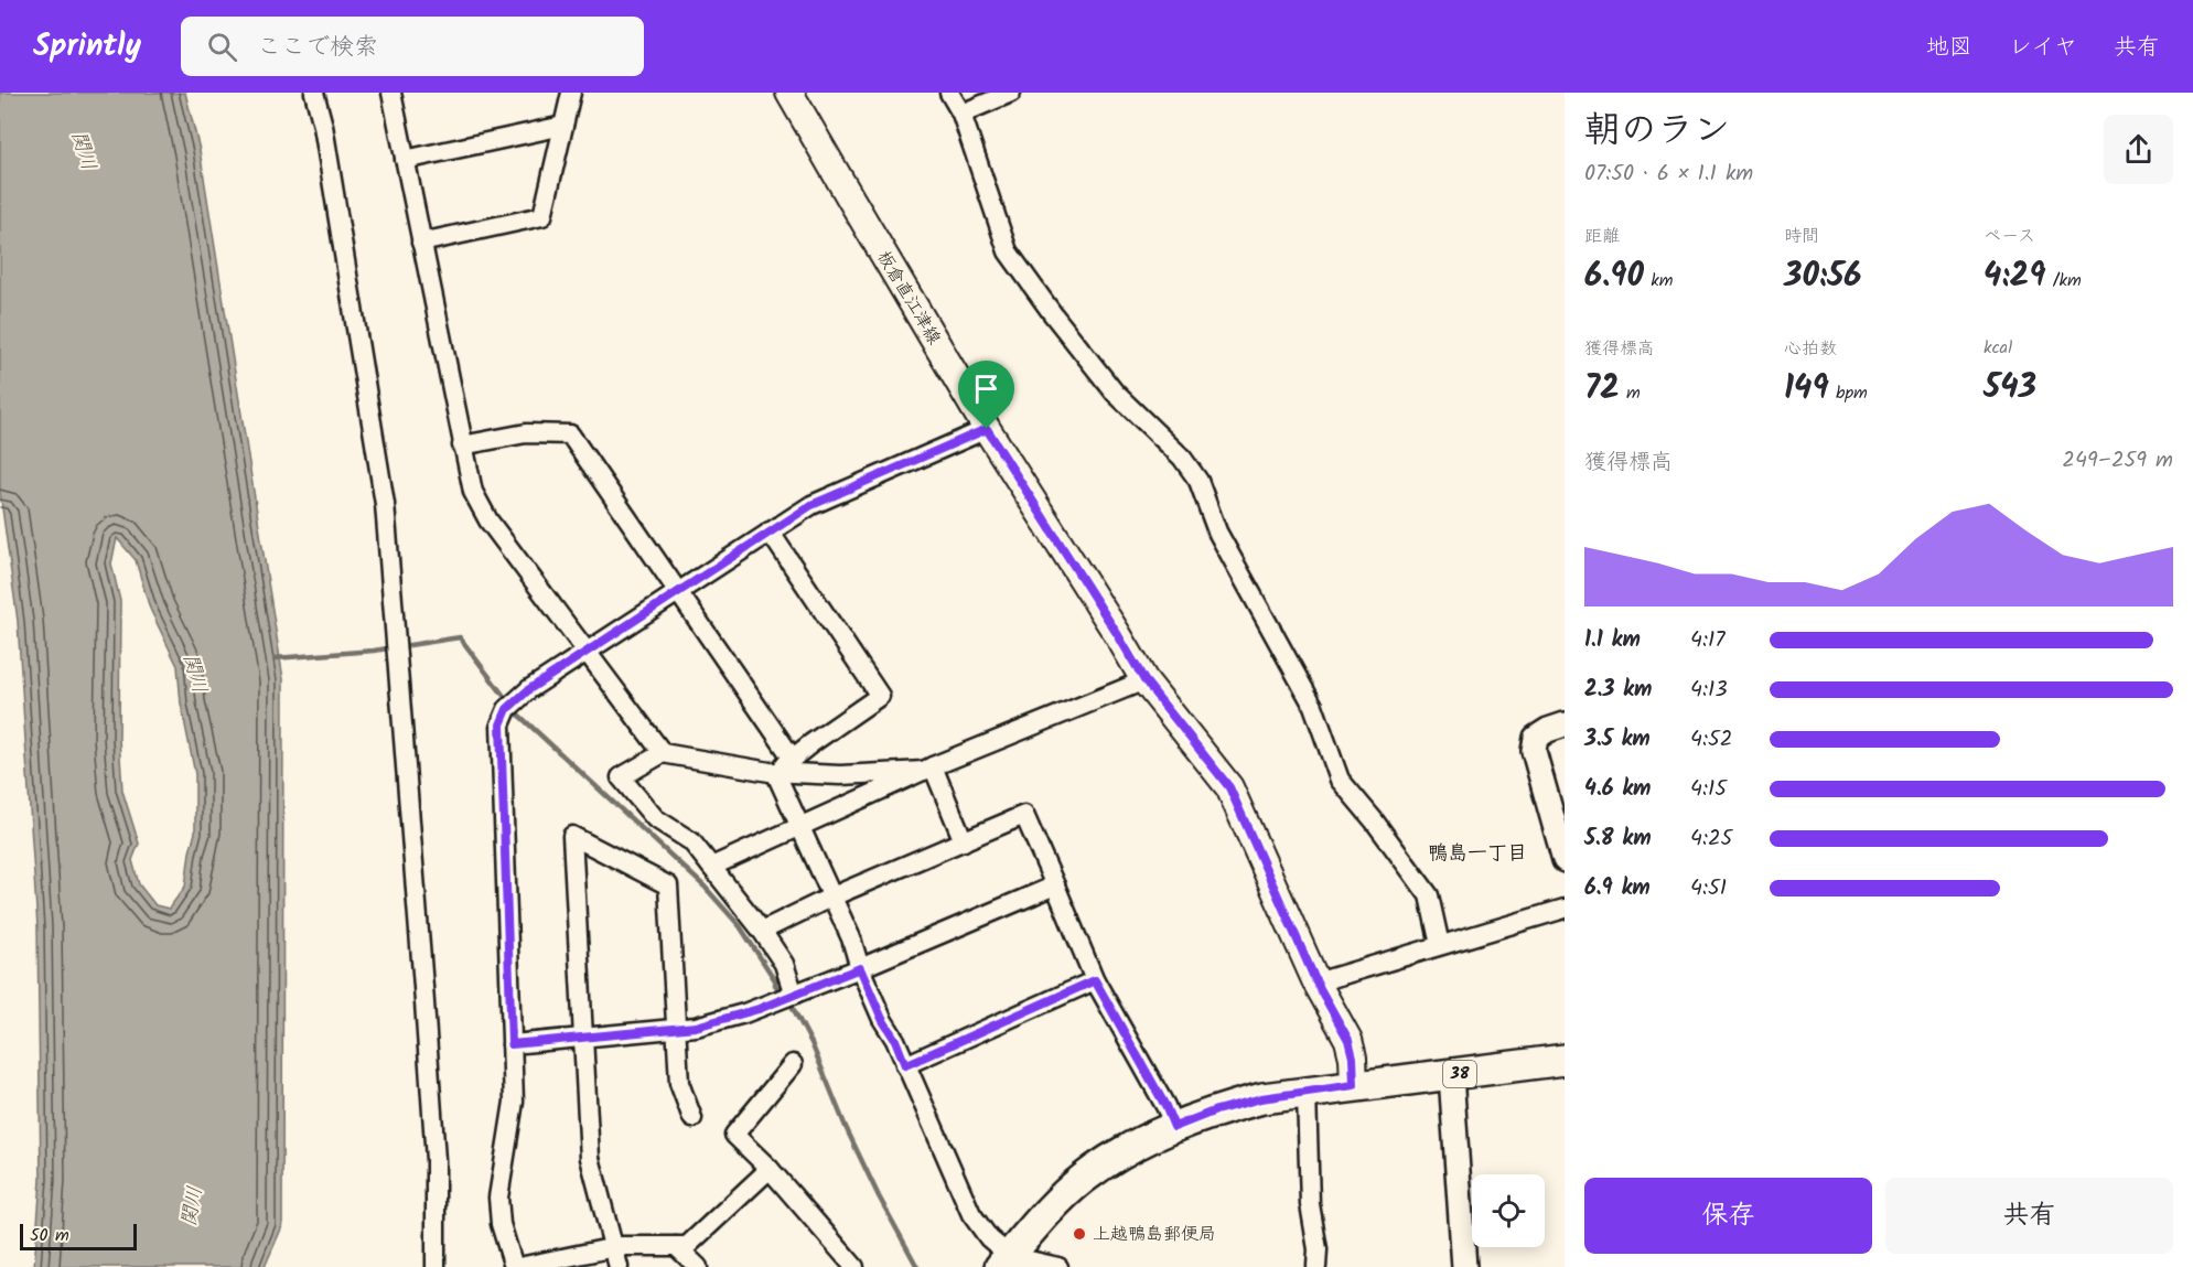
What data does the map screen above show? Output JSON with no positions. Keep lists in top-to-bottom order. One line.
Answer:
{"streets":{"main road":["板倉直江津線","38"]},"crossings":[["板倉直江津線","38"]],"districts":["鴨島一丁目"],"water":["関川"],"places":["上越鴨島郵便局"],"scale_bar":"50 m","page":{"header":"Sprintly","search":"ここで検索","nav":["地図","レイヤ","共有"],"heading":["朝のラン","07:50 · 6 × 1.1 km"],"stats":[["距離","6.90 km"],["時間","30:56"],["ペース","4:29 /km"],["獲得標高","72 m"],["心拍数","149 bpm"],["kcal","543"]],"chart":["獲得標高","249–259 m"],"list":[{"name":"1.1 km","note":"4:17"},{"name":"2.3 km","note":"4:13"},{"name":"3.5 km","note":"4:52"},{"name":"4.6 km","note":"4:15"},{"name":"5.8 km","note":"4:25"},{"name":"6.9 km","note":"4:51"}],"buttons":["保存","共有"],"scale":"50 m"}}
